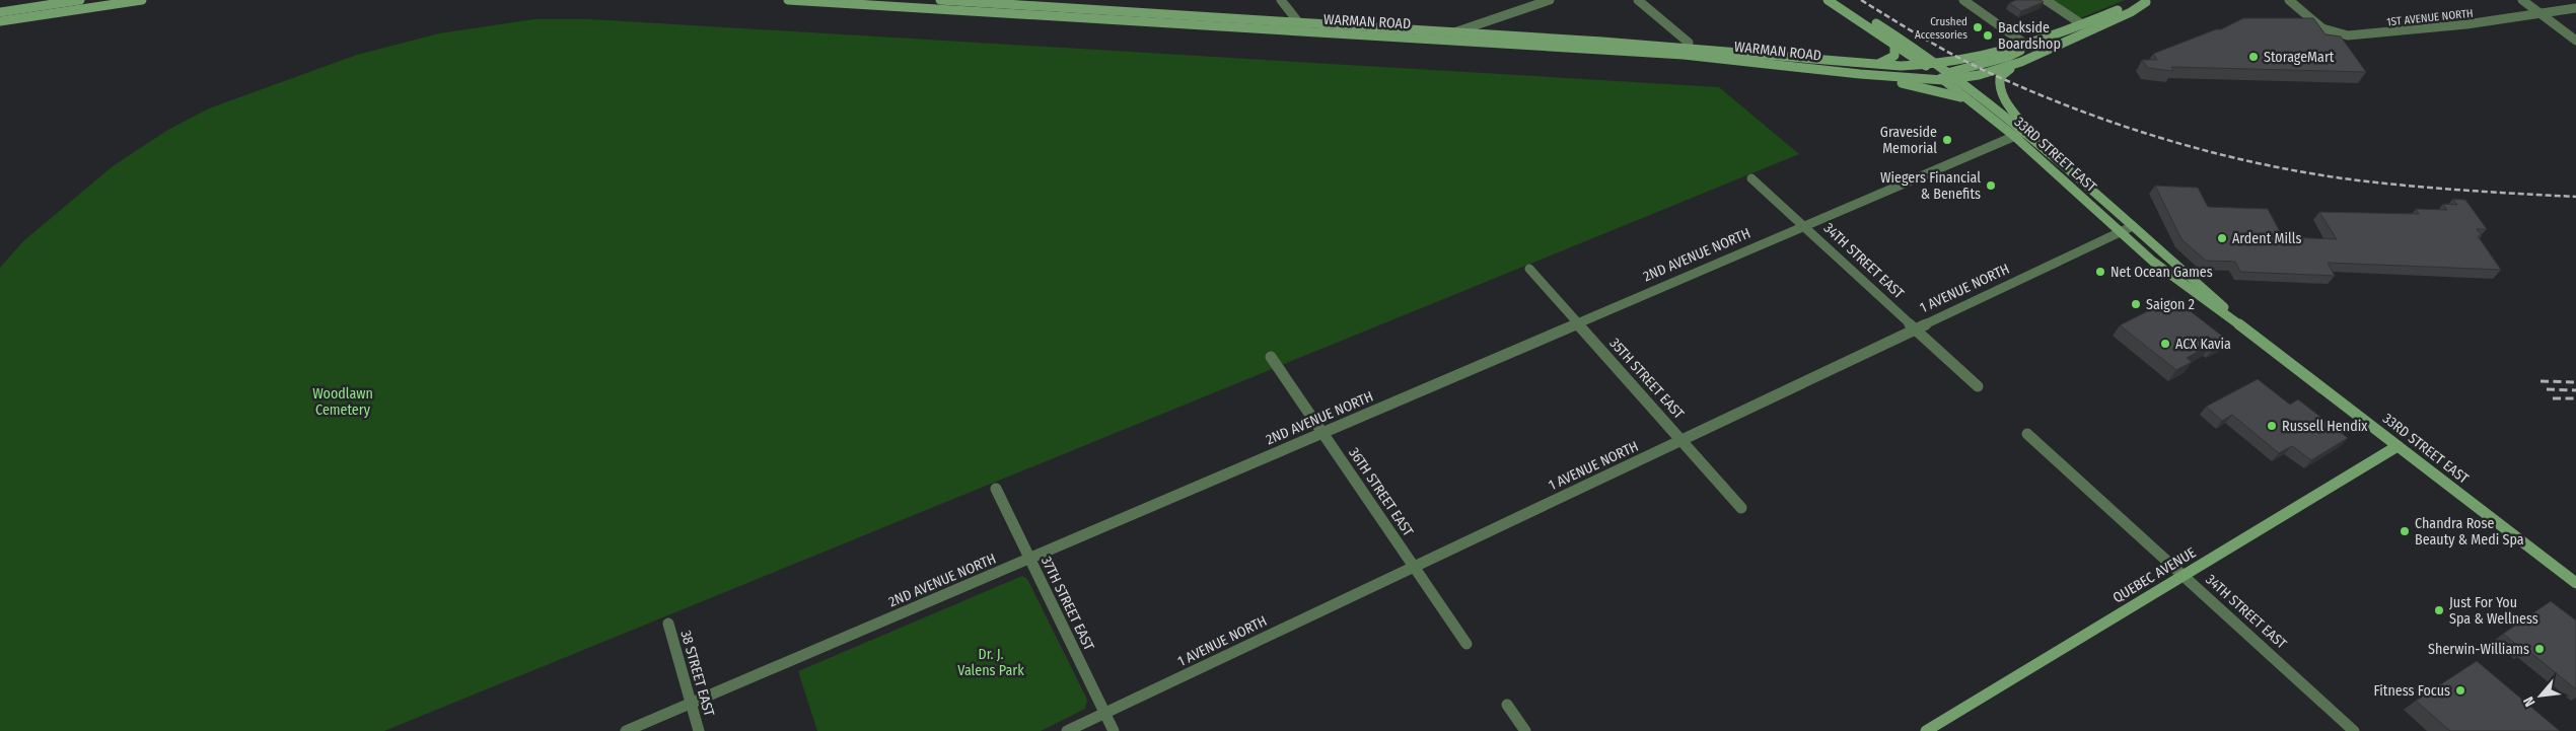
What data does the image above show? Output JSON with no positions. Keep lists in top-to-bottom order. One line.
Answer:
{"streets":{"main road":["WARMAN ROAD","33RD STREET EAST","QUEBEC AVENUE"],"street":["1ST AVENUE NORTH","2ND AVENUE NORTH","34TH STREET EAST","1 AVENUE NORTH","35TH STREET EAST","36TH STREET EAST","37TH STREET EAST","38 STREET EAST"]},"crossings":[["WARMAN ROAD","33RD STREET EAST"],["33RD STREET EAST","2ND AVENUE NORTH"],["33RD STREET EAST","1 AVENUE NORTH"],["33RD STREET EAST","QUEBEC AVENUE"],["2ND AVENUE NORTH","34TH STREET EAST"],["2ND AVENUE NORTH","35TH STREET EAST"],["2ND AVENUE NORTH","36TH STREET EAST"],["2ND AVENUE NORTH","37TH STREET EAST"],["2ND AVENUE NORTH","38 STREET EAST"],["34TH STREET EAST","1 AVENUE NORTH"],["34TH STREET EAST","QUEBEC AVENUE"],["1 AVENUE NORTH","35TH STREET EAST"],["1 AVENUE NORTH","36TH STREET EAST"],["1 AVENUE NORTH","37TH STREET EAST"]],"parks":["Woodlawn Cemetery","Dr. J. Valens Park"],"places":["Crushed Accessories","Backside Boardshop","StorageMart","Graveside Memorial","Wiegers Financial & Benefits","Ardent Mills","Net Ocean Games","Saigon 2","ACX Kavia","Russell Hendix","Chandra Rose Beauty & Medi Spa","Just For You Spa & Wellness","Sherwin-Williams","Fitness Focus"],"north":"bottom left"}
